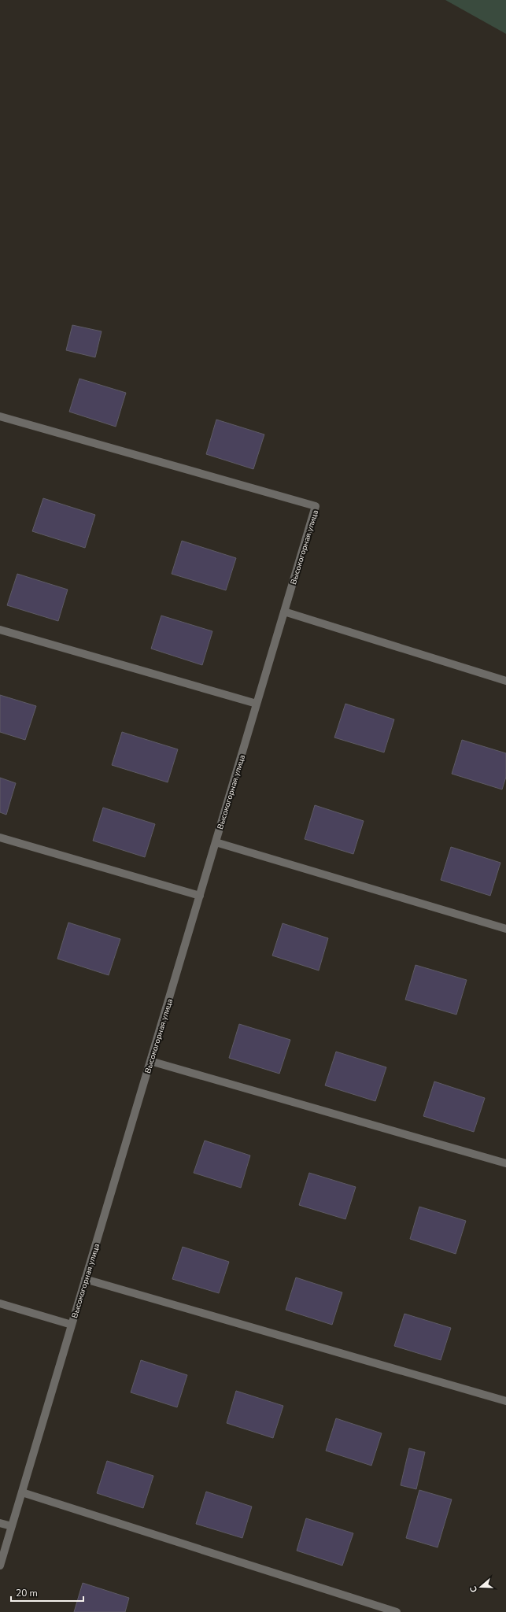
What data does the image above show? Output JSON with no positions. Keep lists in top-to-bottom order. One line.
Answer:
{"streets":{"street":["Высокогорная улица"]},"scale_bar":"20 m","north":"left"}
